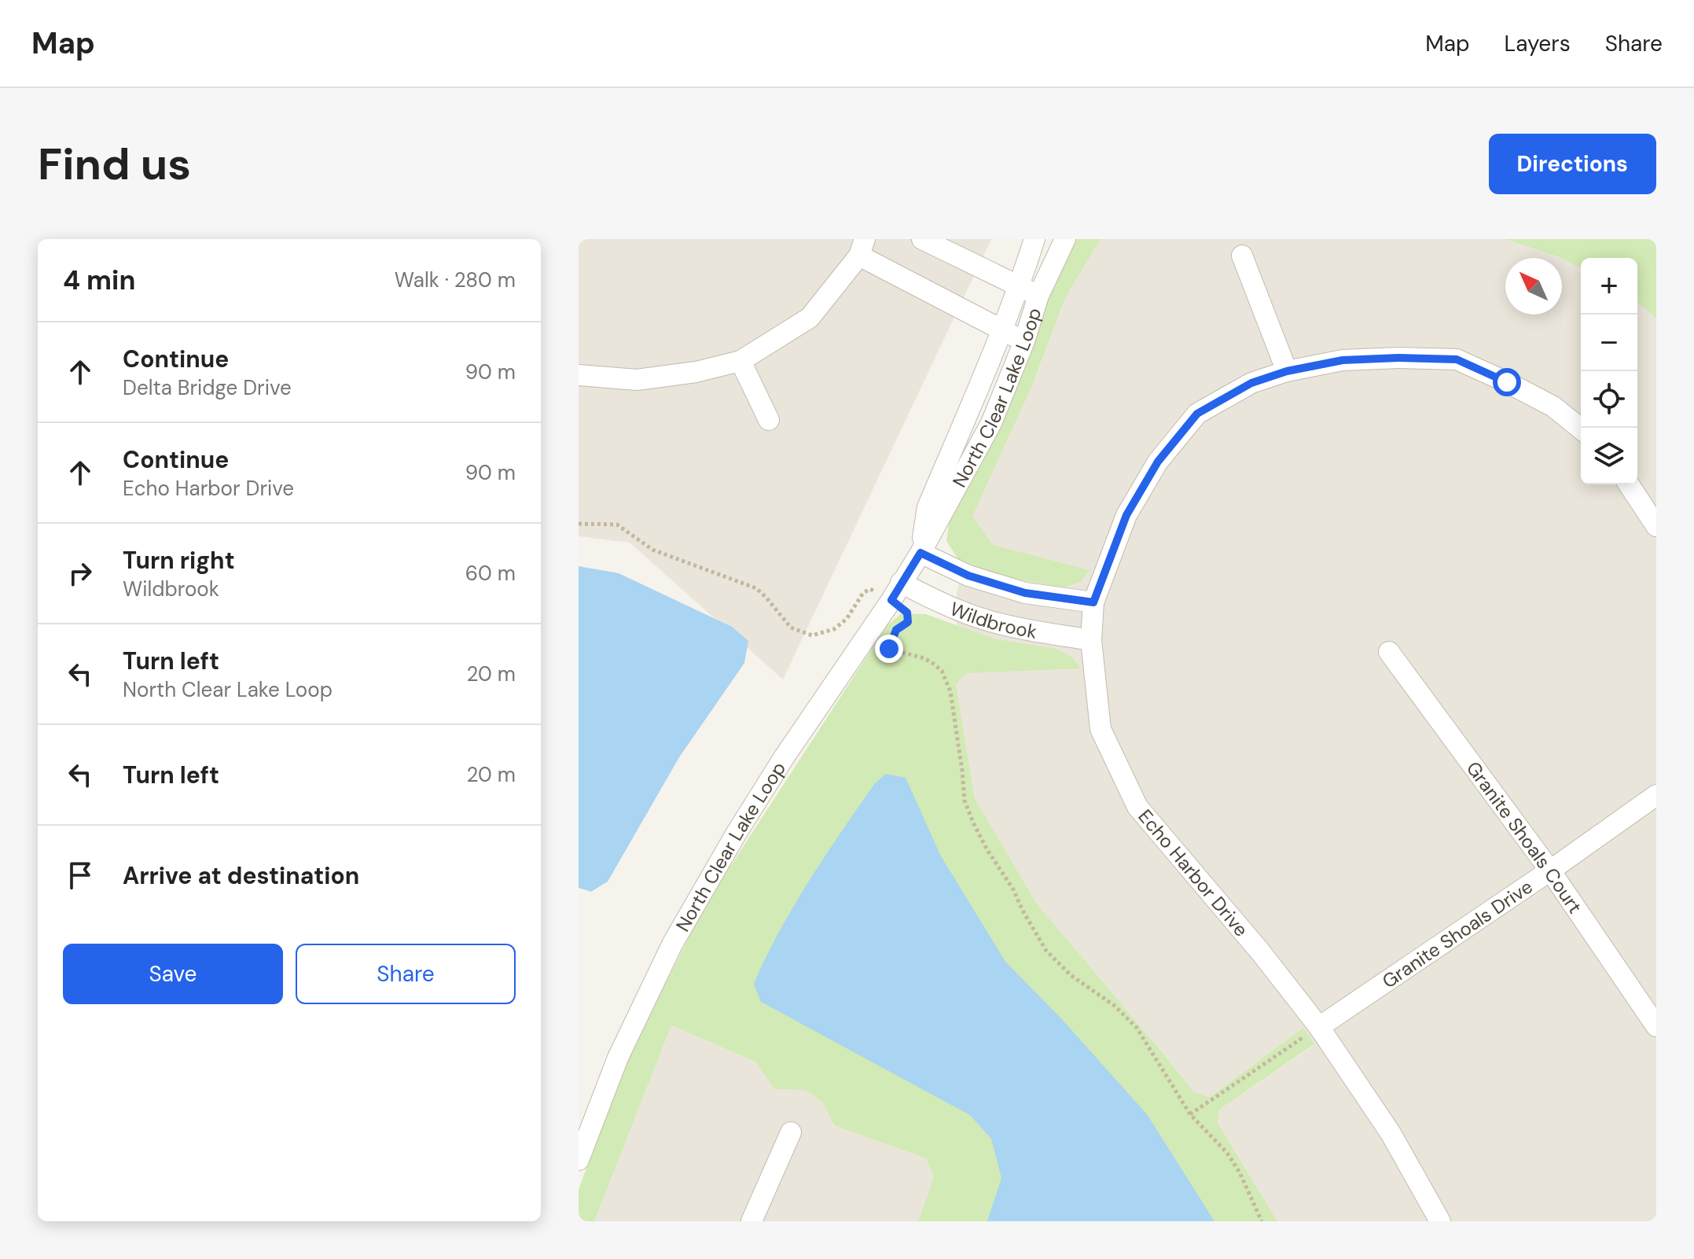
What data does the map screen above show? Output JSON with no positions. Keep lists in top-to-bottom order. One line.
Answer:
{"streets":{"street":["North Clear Lake Loop","Wildbrook","Granite Shoals Court","Echo Harbor Drive","Granite Shoals Drive"]},"crossings":[["North Clear Lake Loop","Wildbrook"],["Wildbrook","Echo Harbor Drive"],["Granite Shoals Court","Granite Shoals Drive"],["Echo Harbor Drive","Granite Shoals Drive"]],"north":"top left","page":{"header":"Map","nav":["Map","Layers","Share"],"buttons":["Directions",["Save","Share"]],"title":"Find us","heading":["4 min","Walk · 280 m"],"map_buttons":["+","−"],"list":[["Continue","Delta Bridge Drive","90 m"],["Continue","Echo Harbor Drive","90 m"],["Turn right","Wildbrook","60 m"],["Turn left","North Clear Lake Loop","20 m"],["Turn left","20 m"],"Arrive at destination"]}}
